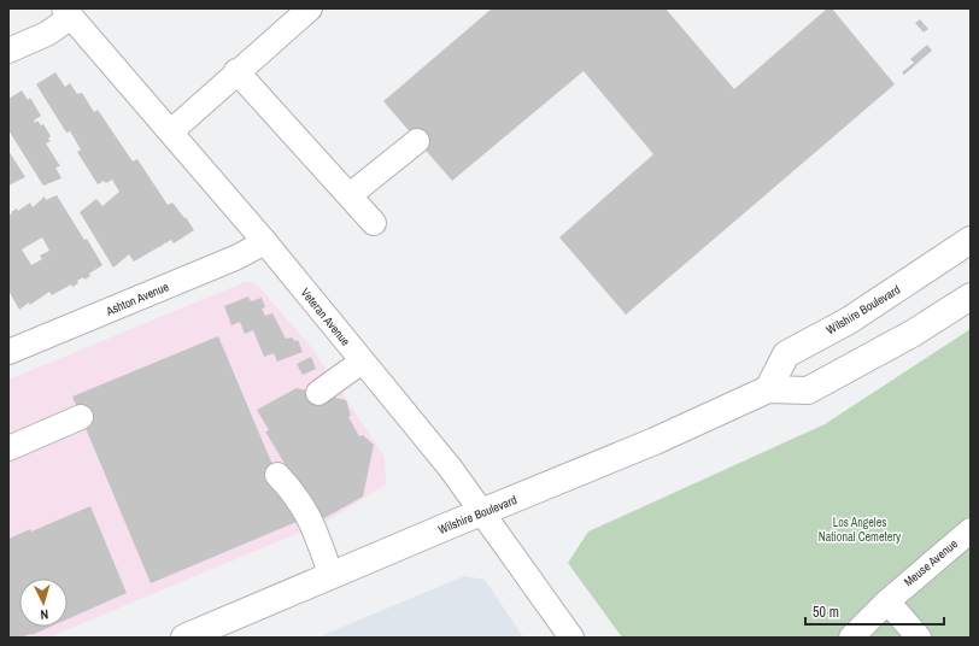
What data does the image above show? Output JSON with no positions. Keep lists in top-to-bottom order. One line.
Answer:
{"streets":{"main road":["Wilshire Boulevard"],"street":["Ashton Avenue","Veteran Avenue","Meuse Avenue"]},"crossings":[["Ashton Avenue","Veteran Avenue"],["Wilshire Boulevard","Veteran Avenue"]],"parks":["Los Angeles National Cemetery"],"scale_bar":"50 m","north":"bottom"}
